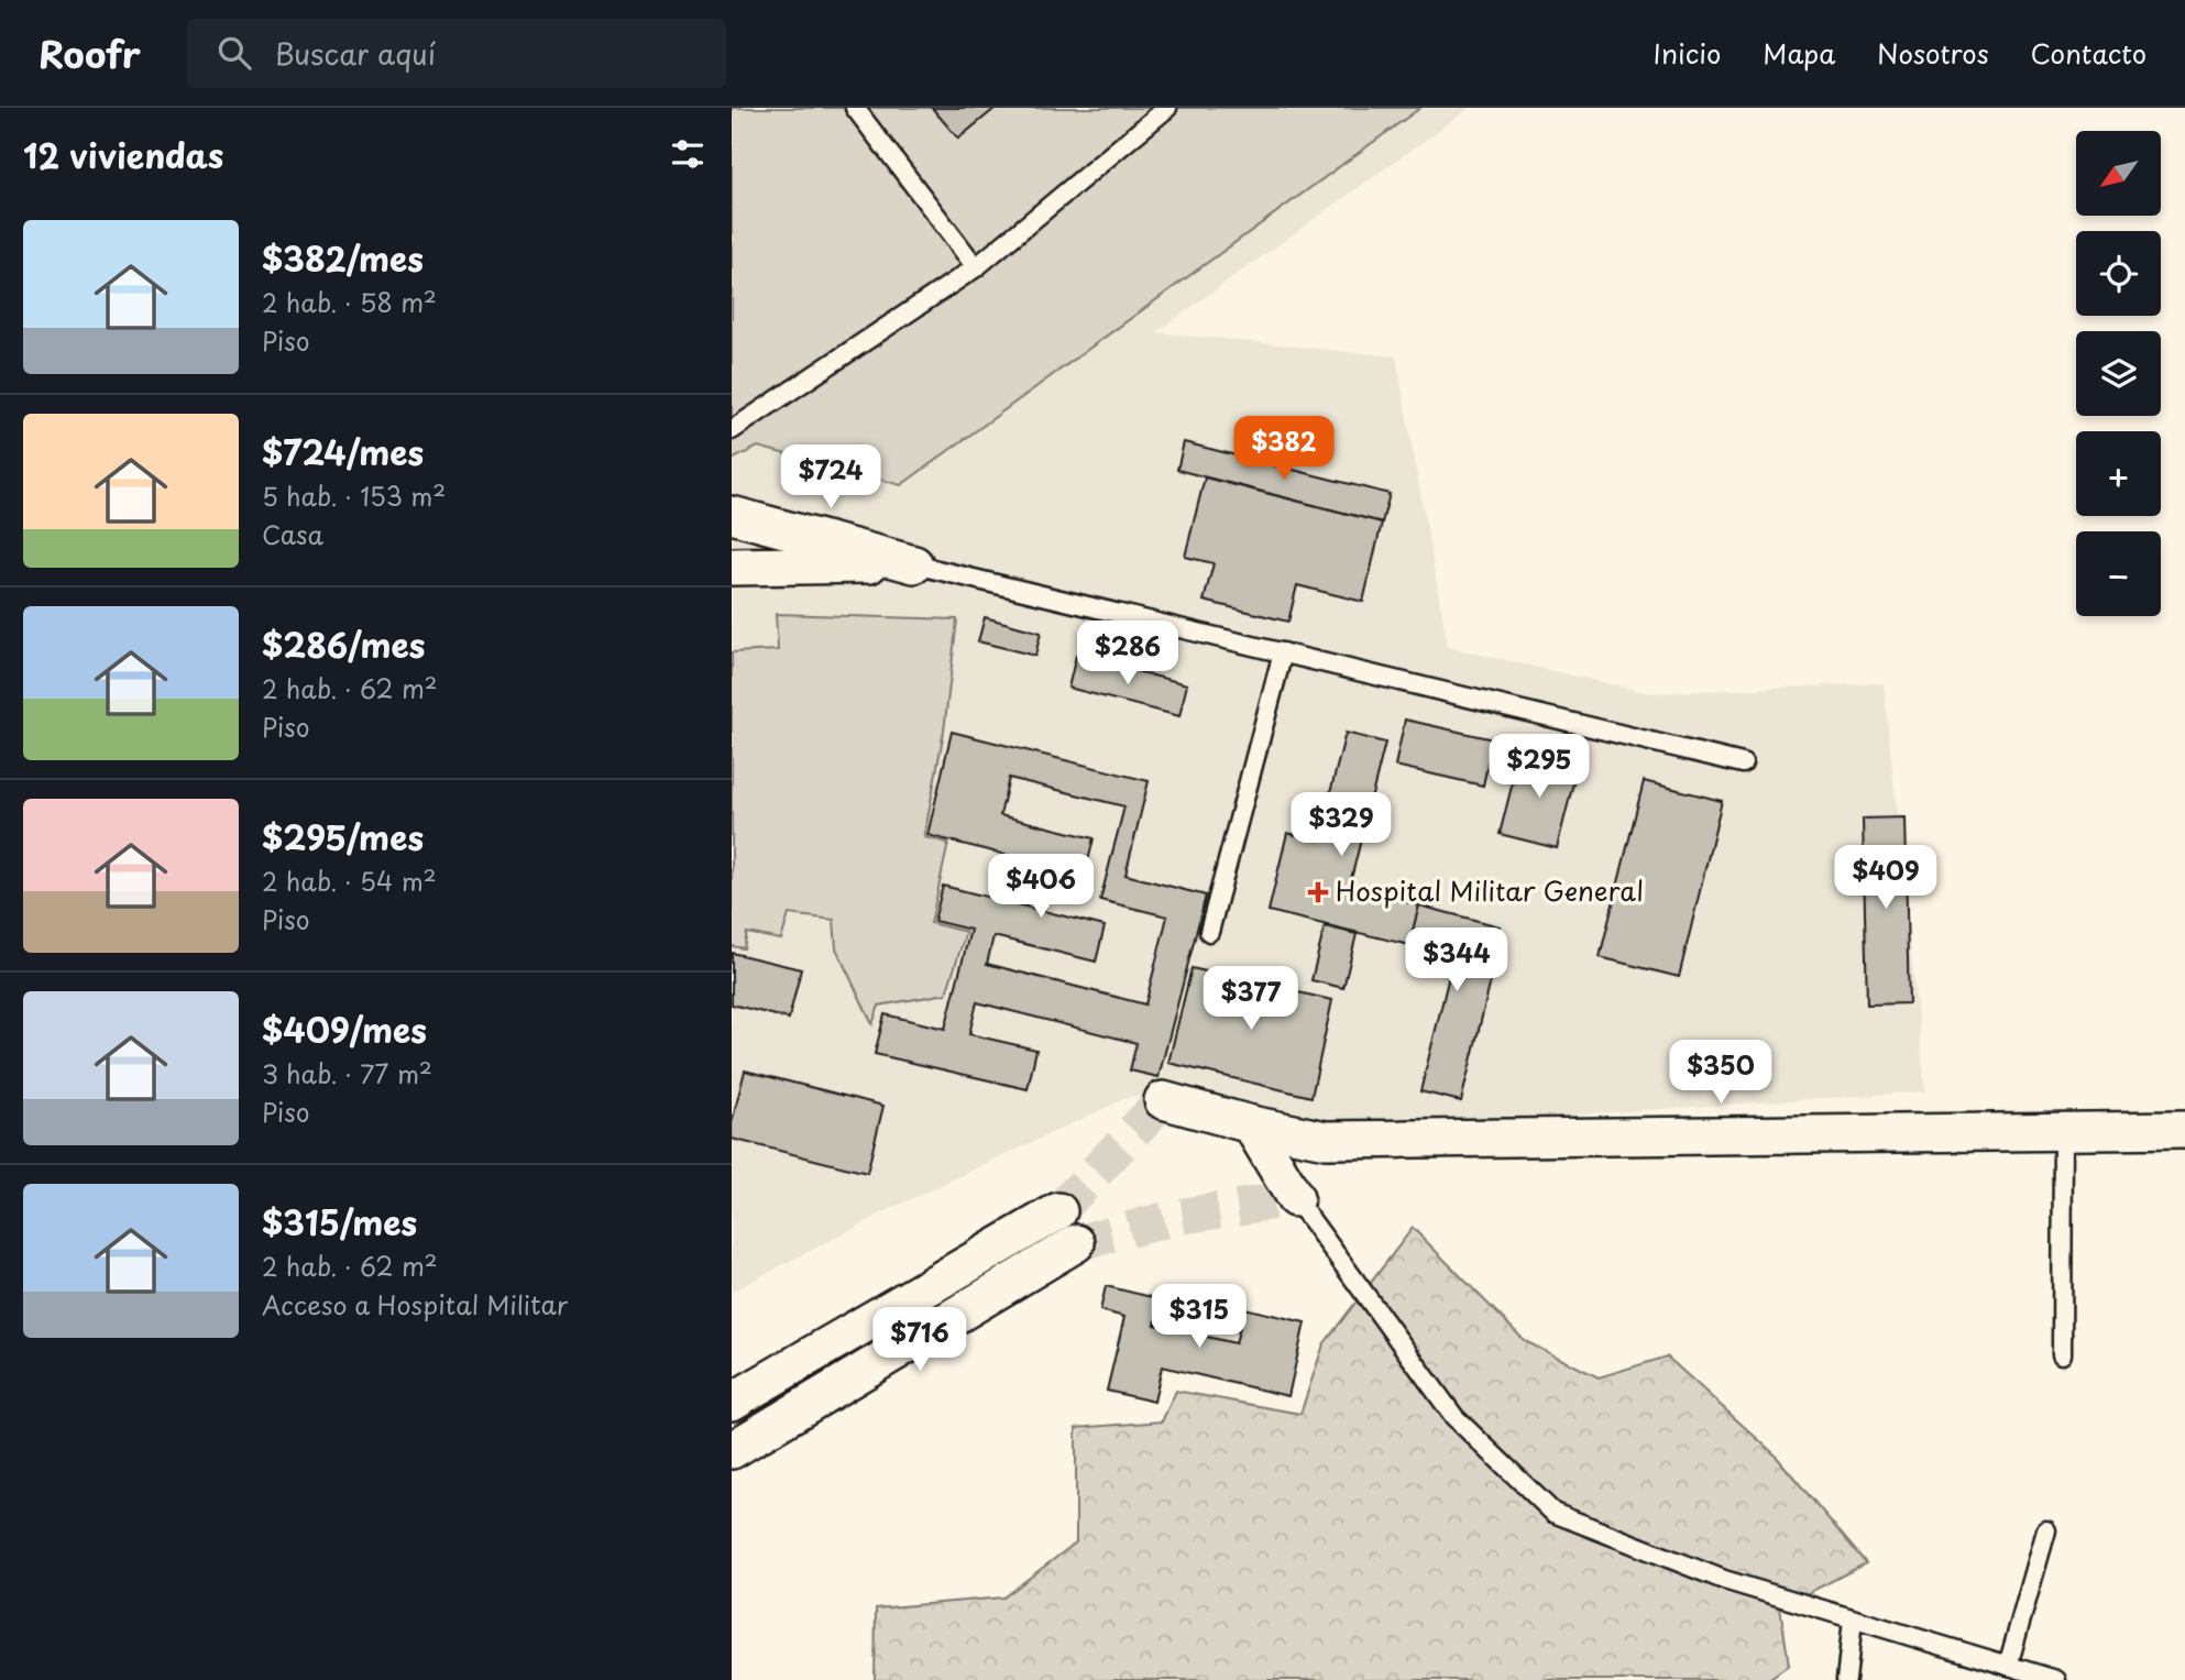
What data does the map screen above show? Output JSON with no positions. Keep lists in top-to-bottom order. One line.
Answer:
{"places":{"health":["Hospital Militar General"]},"north":"bottom left","page":{"header":"Roofr","search":"Buscar aquí","nav":["Inicio","Mapa","Nosotros","Contacto"],"heading":"12 viviendas","map_buttons":["+","−"],"list":[{"name":"$382/mes","note":"2 hab. · 58 m² · Piso"},{"name":"$724/mes","note":"5 hab. · 153 m² · Casa"},{"name":"$286/mes","note":"2 hab. · 62 m² · Piso"},{"name":"$295/mes","note":"2 hab. · 54 m² · Piso"},{"name":"$409/mes","note":"3 hab. · 77 m² · Piso"},{"name":"$315/mes","note":"2 hab. · 62 m² · Acceso a Hospital Militar"}],"price":["$382","$724","$286","$295","$329","$409","$406","$344","$377","$350","$315","$716"]}}
